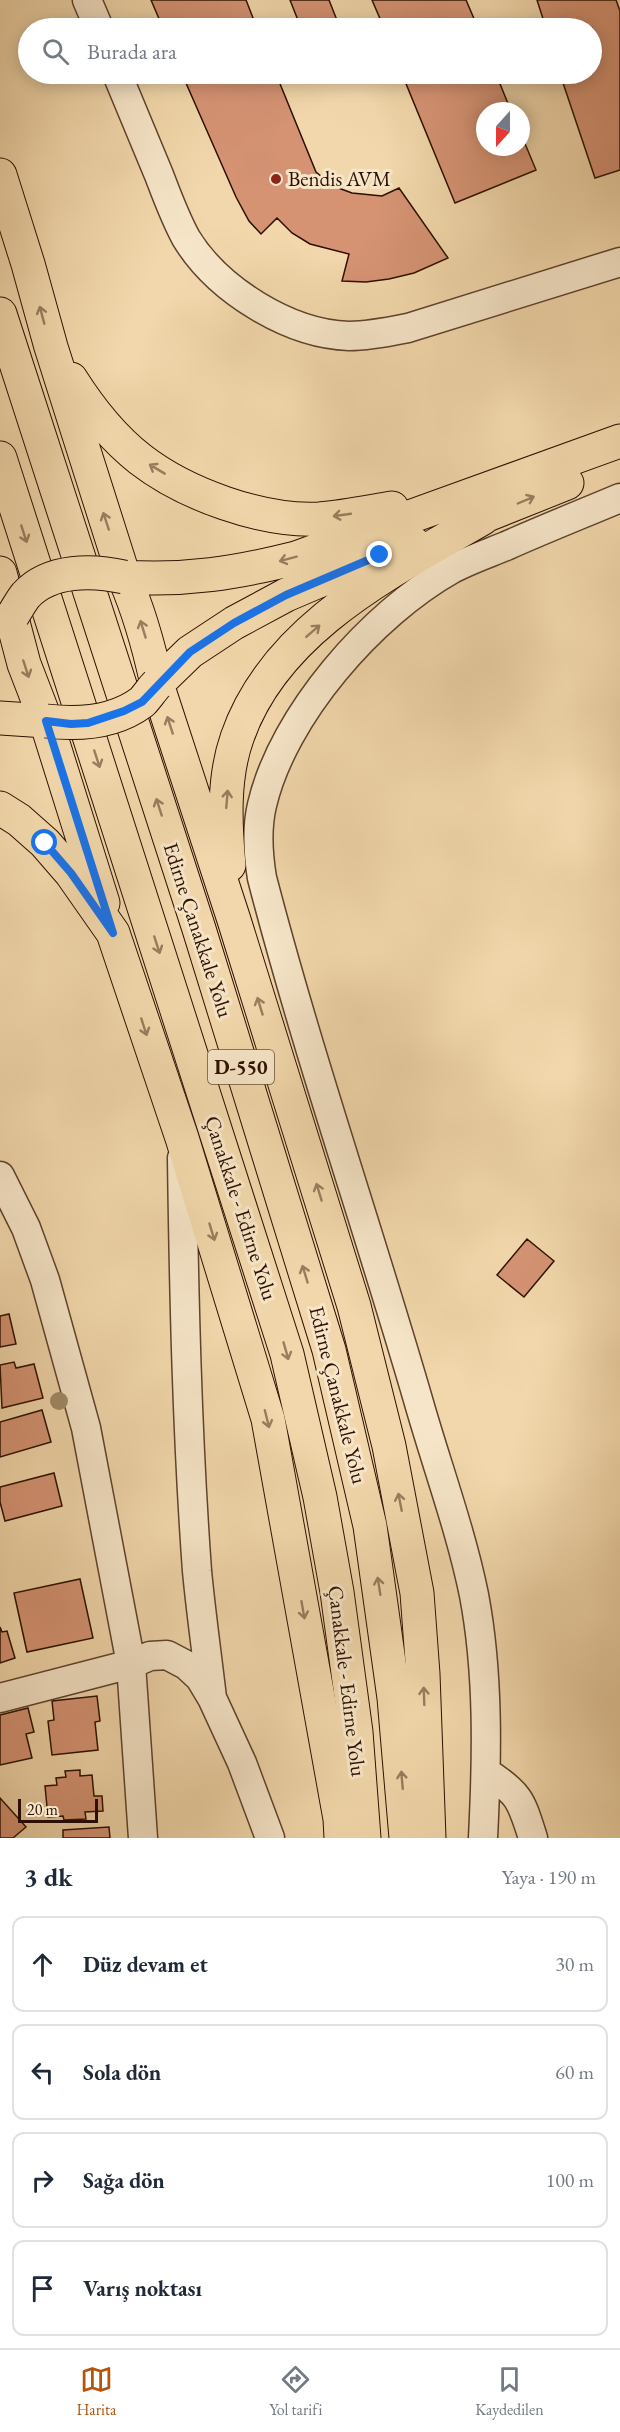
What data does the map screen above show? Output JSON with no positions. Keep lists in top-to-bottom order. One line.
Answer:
{"streets":{"main road":["Edirne Çanakkale Yolu","D-550","Çanakkale - Edirne Yolu"]},"places":["Bendis AVM"],"scale_bar":"20 m","north":"bottom","page":{"search":"Burada ara","scale":"20 m","heading":["3 dk","Yaya · 190 m"],"list":[["Düz devam et","30 m"],["Sola dön","60 m"],["Sağa dön","100 m"],"Varış noktası"],"nav":["Harita","Yol tarifi","Kaydedilen"]}}
